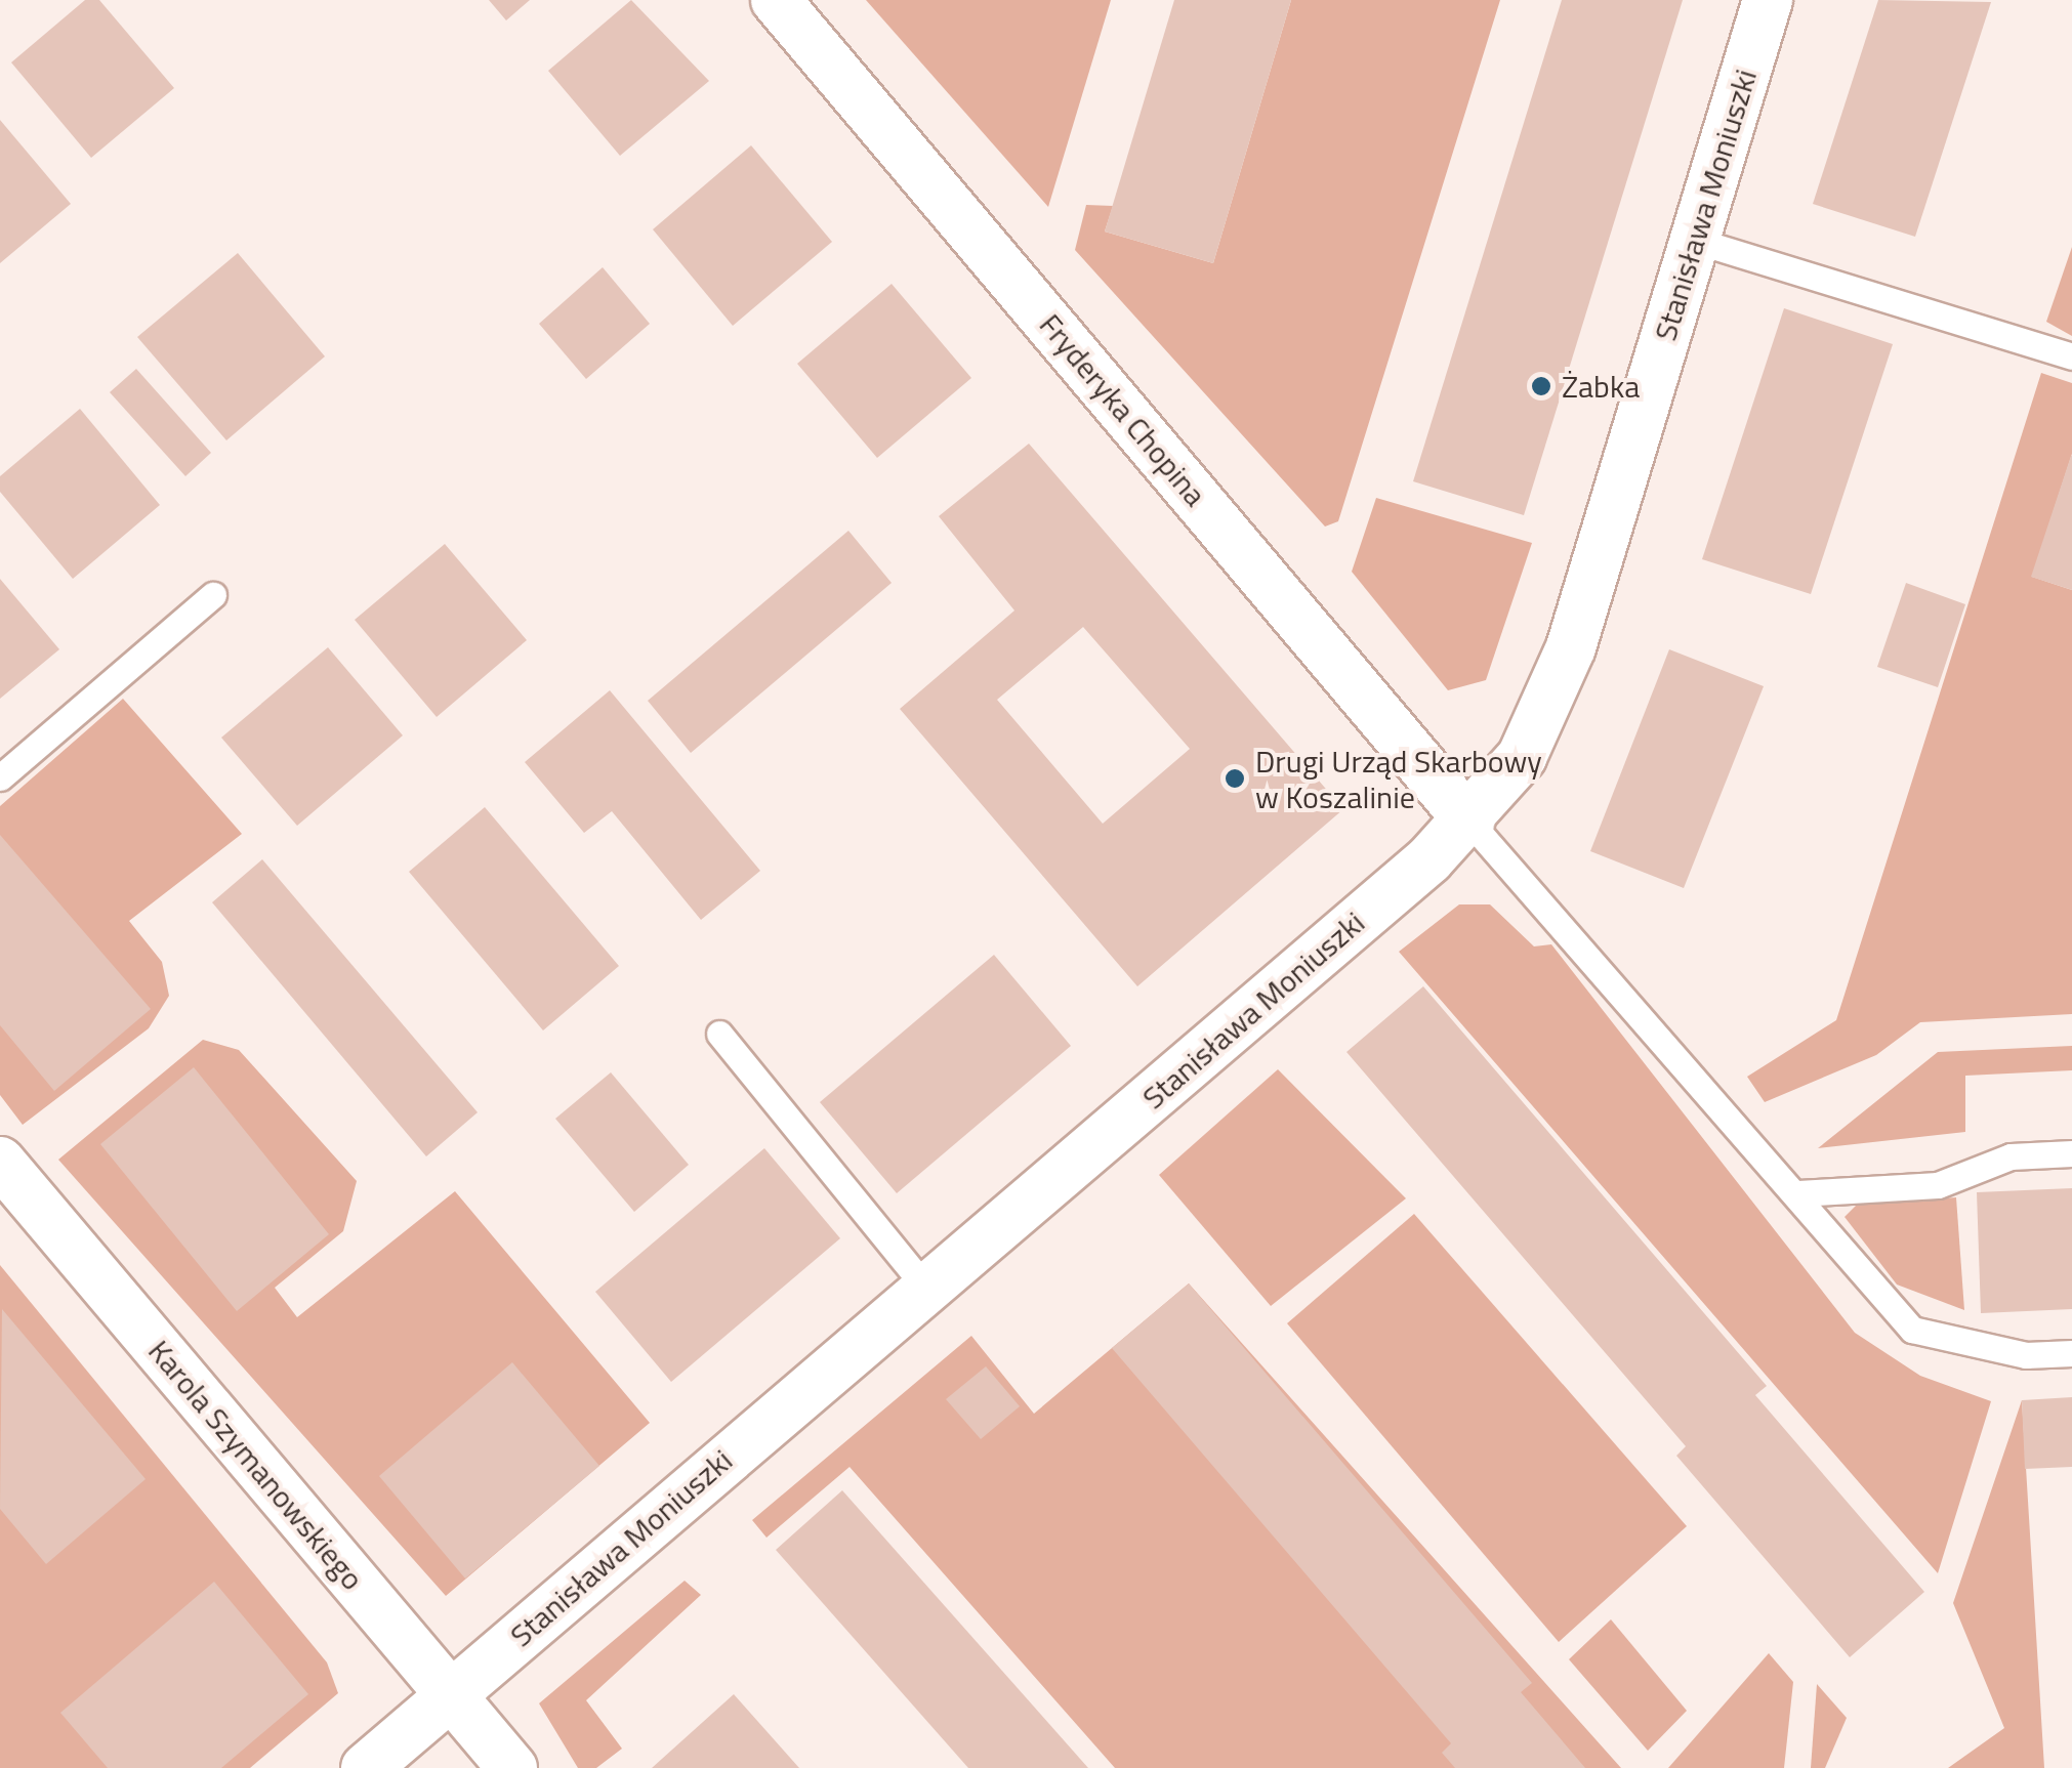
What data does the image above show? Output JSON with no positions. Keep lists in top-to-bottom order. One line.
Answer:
{"streets":{"street":["Stanisława Moniuszki","Fryderyka Chopina","Karola Szymanowskiego"]},"crossings":[["Stanisława Moniuszki","Fryderyka Chopina"],["Stanisława Moniuszki","Karola Szymanowskiego"]],"places":["Żabka","Drugi Urząd Skarbowy w Koszalinie"]}
